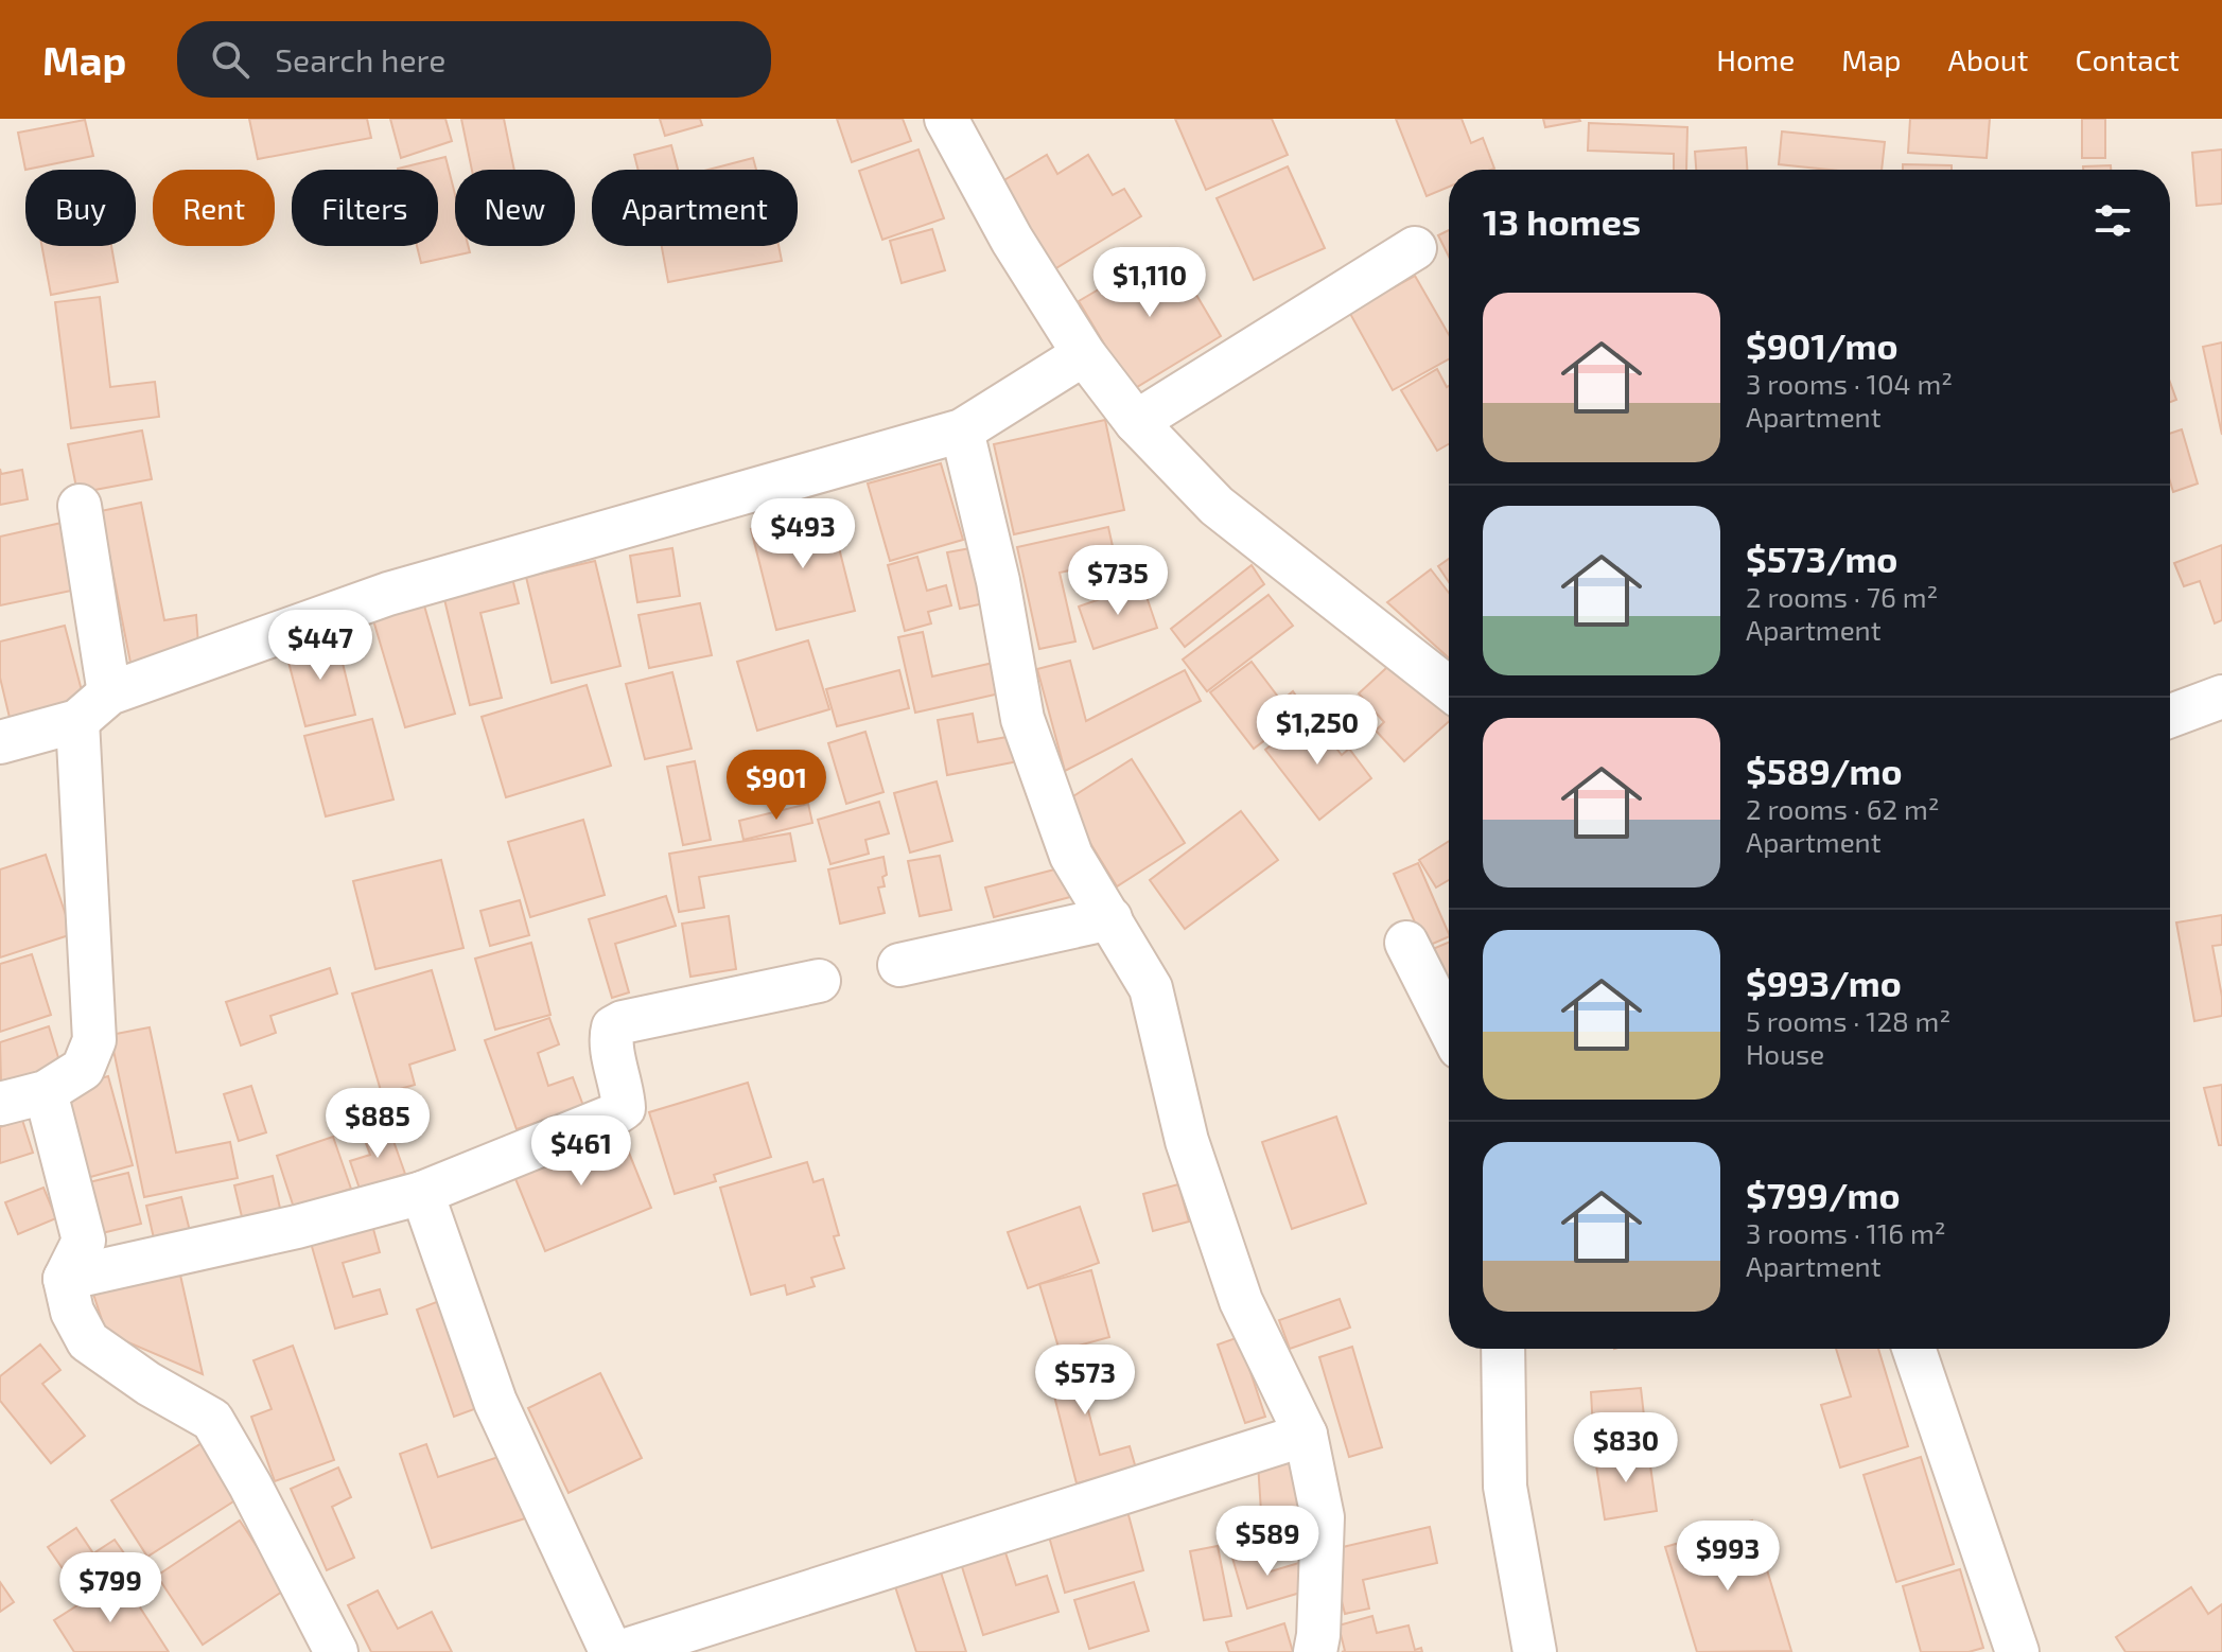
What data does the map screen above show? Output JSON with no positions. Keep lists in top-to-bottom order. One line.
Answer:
{"page":{"header":"Map","search":"Search here","nav":["Home","Map","About","Contact"],"chip":["Buy","Rent","Filters","New","Apartment"],"heading":"13 homes","price":["$1,110","$493","$735","$447","$1,250","$901","$885","$461","$573","$830","$589","$993","$799"],"list":[{"name":"$901/mo","note":"3 rooms · 104 m² · Apartment"},{"name":"$573/mo","note":"2 rooms · 76 m² · Apartment"},{"name":"$589/mo","note":"2 rooms · 62 m² · Apartment"},{"name":"$993/mo","note":"5 rooms · 128 m² · House"},{"name":"$799/mo","note":"3 rooms · 116 m² · Apartment"}]}}
